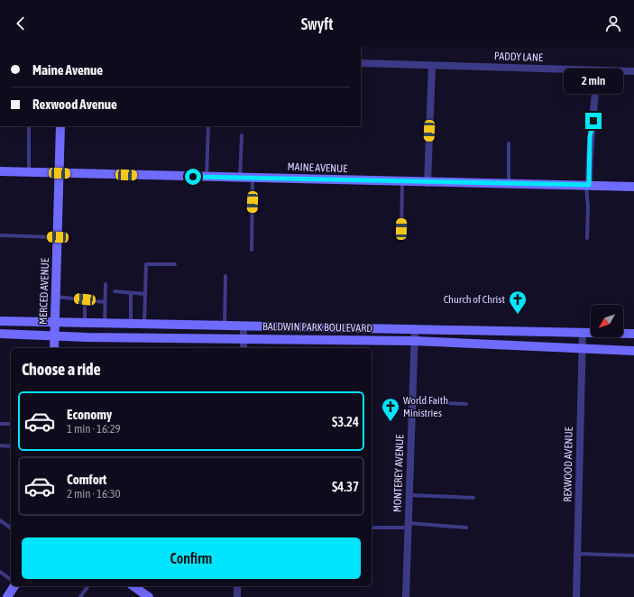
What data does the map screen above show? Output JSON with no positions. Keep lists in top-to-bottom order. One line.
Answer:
{"streets":{"main road":["MAINE AVENUE","MERCED AVENUE","BALDWIN PARK BOULEVARD"],"street":["PADDY LANE","REXWOOD AVENUE","MONTEREY AVENUE"]},"crossings":[["MAINE AVENUE","MERCED AVENUE"],["MERCED AVENUE","BALDWIN PARK BOULEVARD"],["BALDWIN PARK BOULEVARD","REXWOOD AVENUE"],["BALDWIN PARK BOULEVARD","MONTEREY AVENUE"]],"places":{"church":["Church of Christ","World Faith Ministries"]},"north":"bottom left","page":{"header":"Swyft","banner":["Maine Avenue","Rexwood Avenue"],"bubble":"2 min","heading":"Choose a ride","list":[{"name":"Economy","note":"1 min · 16:29","value":"$3.24"},{"name":"Comfort","note":"2 min · 16:30","value":"$4.37"}],"buttons":"Confirm"}}
